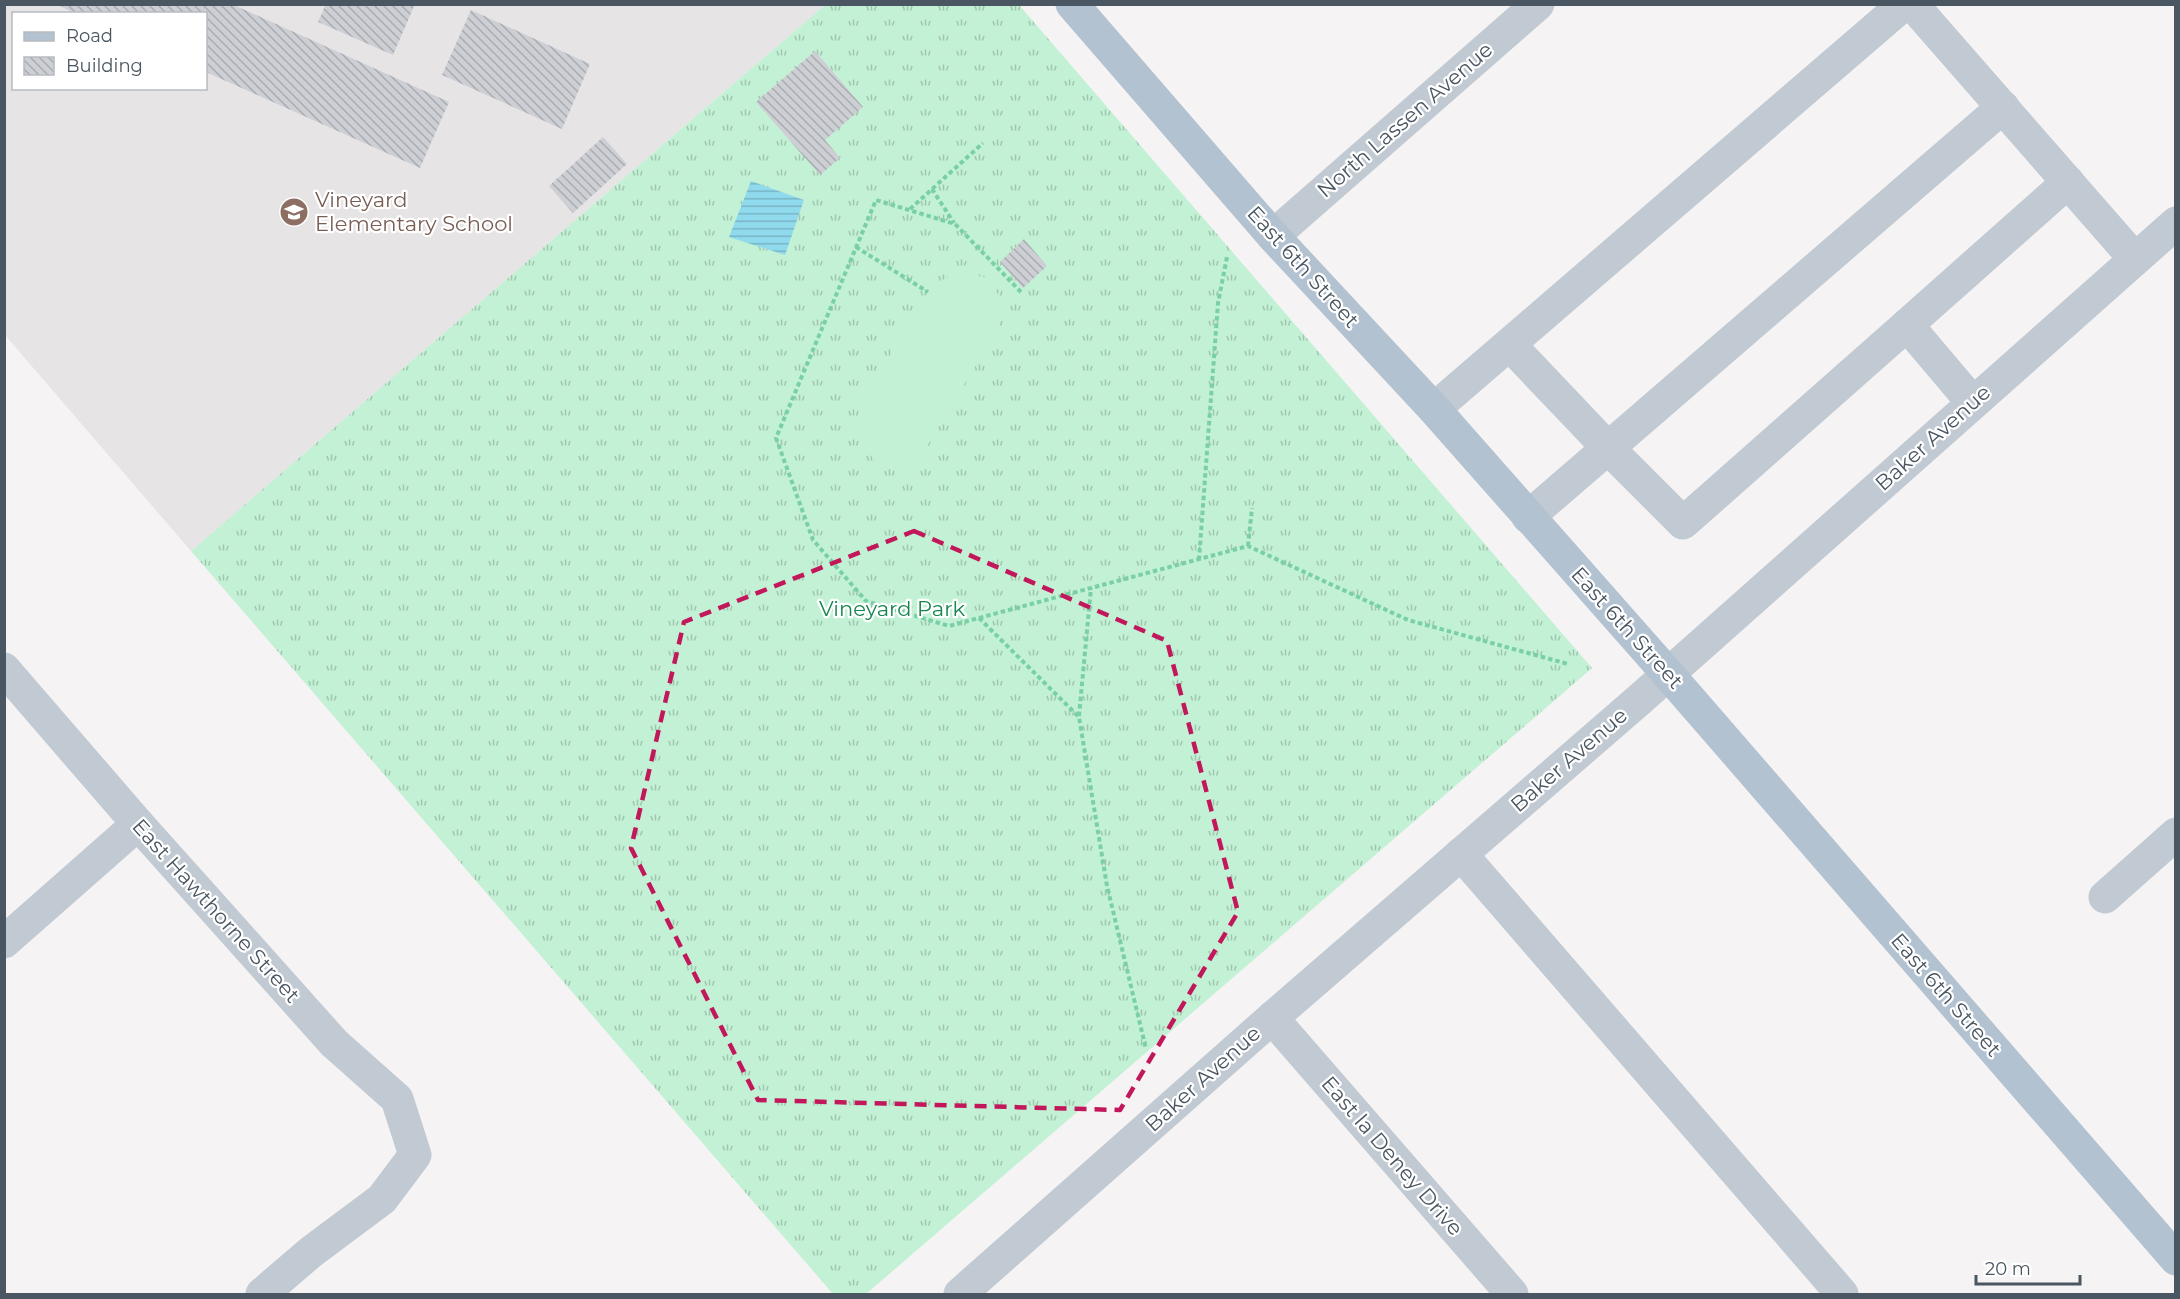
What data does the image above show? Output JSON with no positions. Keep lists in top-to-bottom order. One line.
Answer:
{"streets":{"main road":["East 6th Street"],"street":["North Lassen Avenue","Baker Avenue","East Hawthorne Street","East la Deney Drive"]},"crossings":[["North Lassen Avenue","East 6th Street"],["East 6th Street","Baker Avenue"],["Baker Avenue","East la Deney Drive"]],"parks":["Vineyard Park"],"places":{"school or university":["Vineyard Elementary School"]},"legend":["Road","Building"],"scale_bar":"20 m"}
